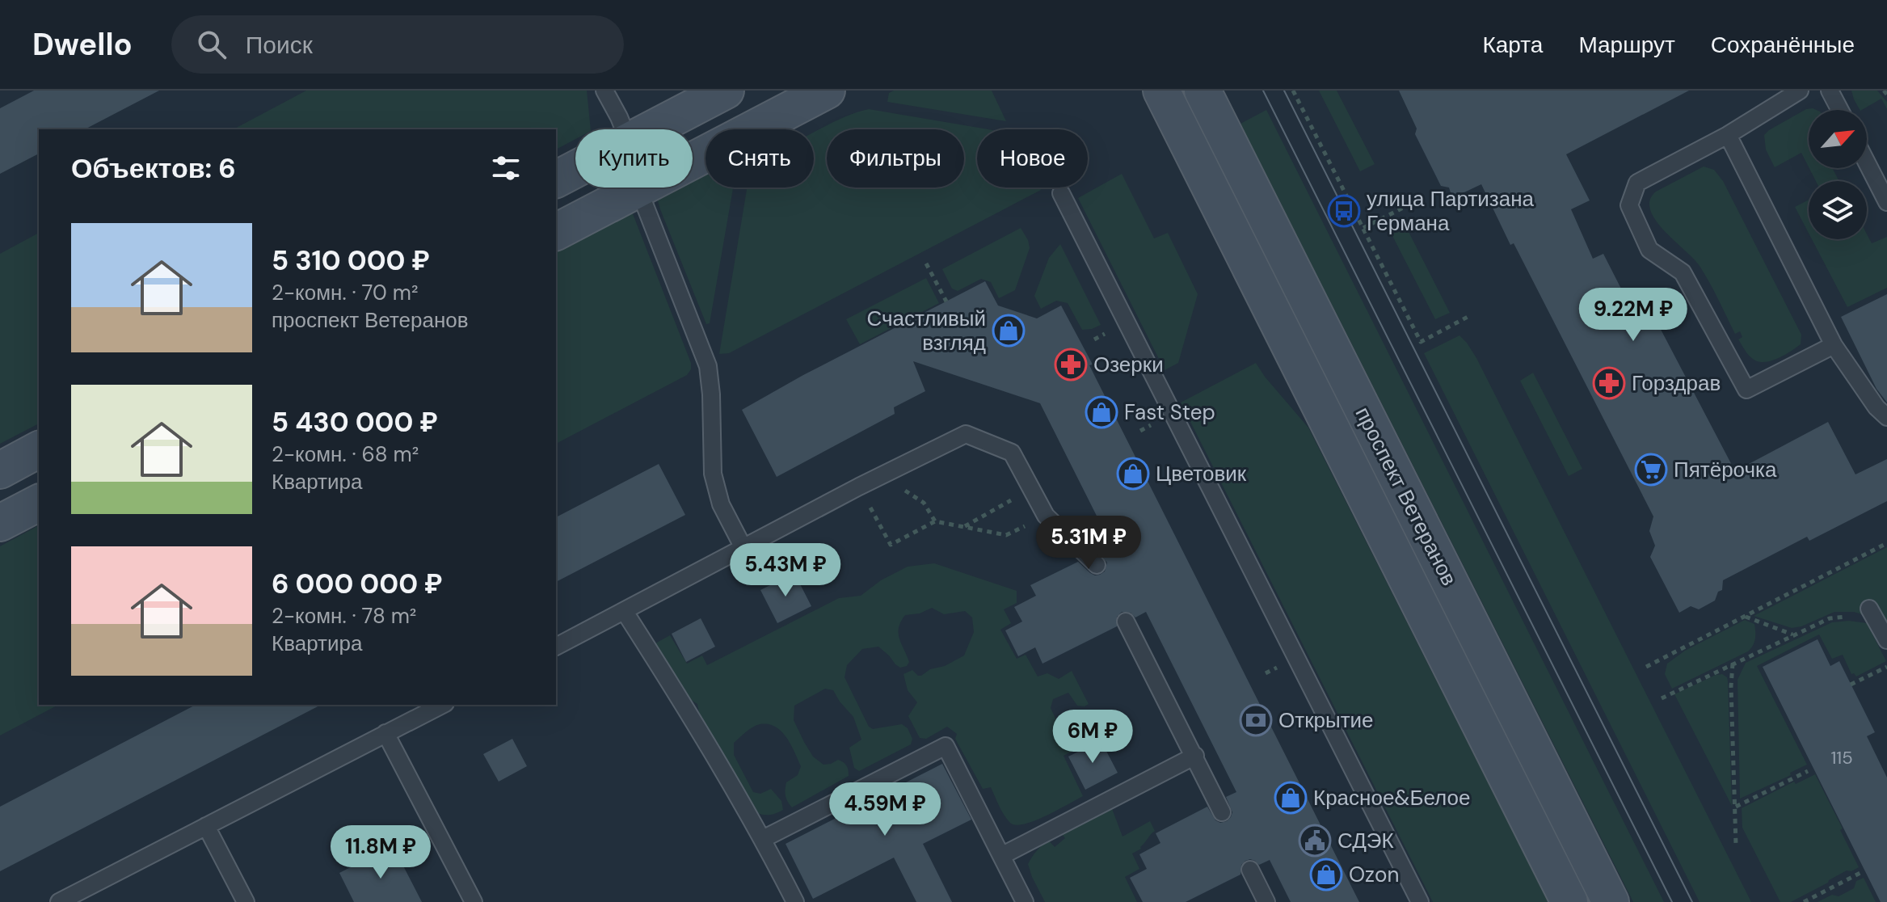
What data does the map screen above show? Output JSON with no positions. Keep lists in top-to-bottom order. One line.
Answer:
{"streets":{"main road":["проспект Ветеранов"]},"places":{"bus stop":["улица Партизана Германа"],"shop":["Счастливый взгляд","Fast Step","Цветовик","Красное&Белое","Ozon"],"pharmacy":["Озерки","Горздрав"],"supermarket":["Пятёрочка"],"bank":["Открытие"],"public building":["СДЭК"]},"house_numbers":["115"],"north":"top right","page":{"header":"Dwello","search":"Поиск","nav":["Карта","Маршрут","Сохранённые"],"chip":["Купить","Снять","Фильтры","Новое"],"heading":"Объектов: 6","list":[{"name":"5 310 000 ₽","note":"2-комн. · 70 m² · проспект Ветеранов"},{"name":"5 430 000 ₽","note":"2-комн. · 68 m² · Квартира"},{"name":"6 000 000 ₽","note":"2-комн. · 78 m² · Квартира"}],"price":["9.22M ₽","5.31M ₽","5.43M ₽","6M ₽","4.59M ₽","11.8M ₽"]}}
